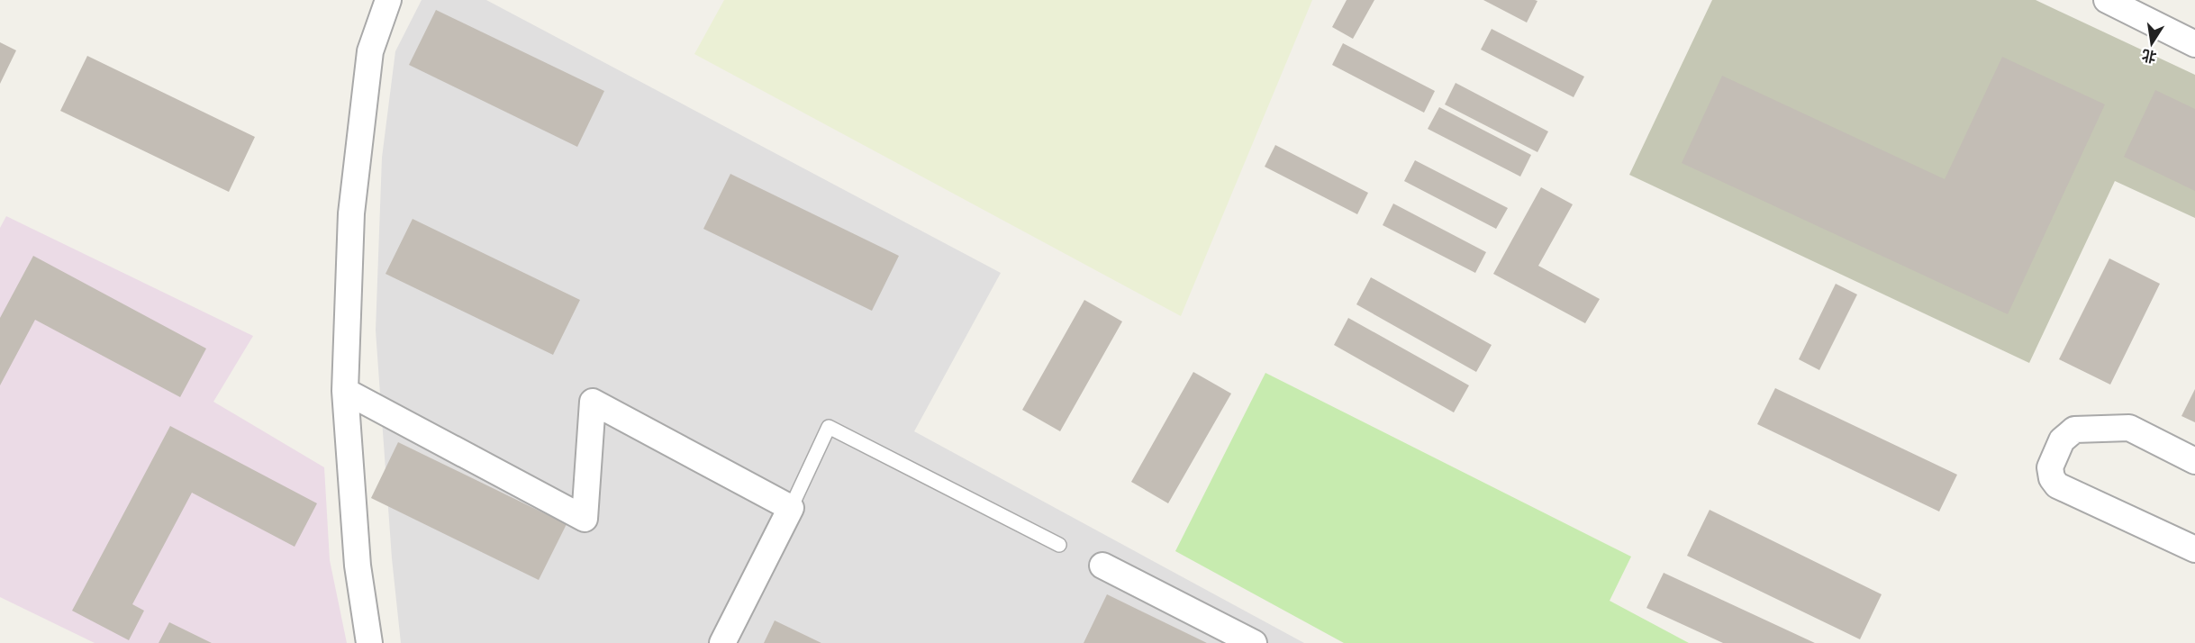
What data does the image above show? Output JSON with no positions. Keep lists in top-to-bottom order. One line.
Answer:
{"north":"bottom"}
